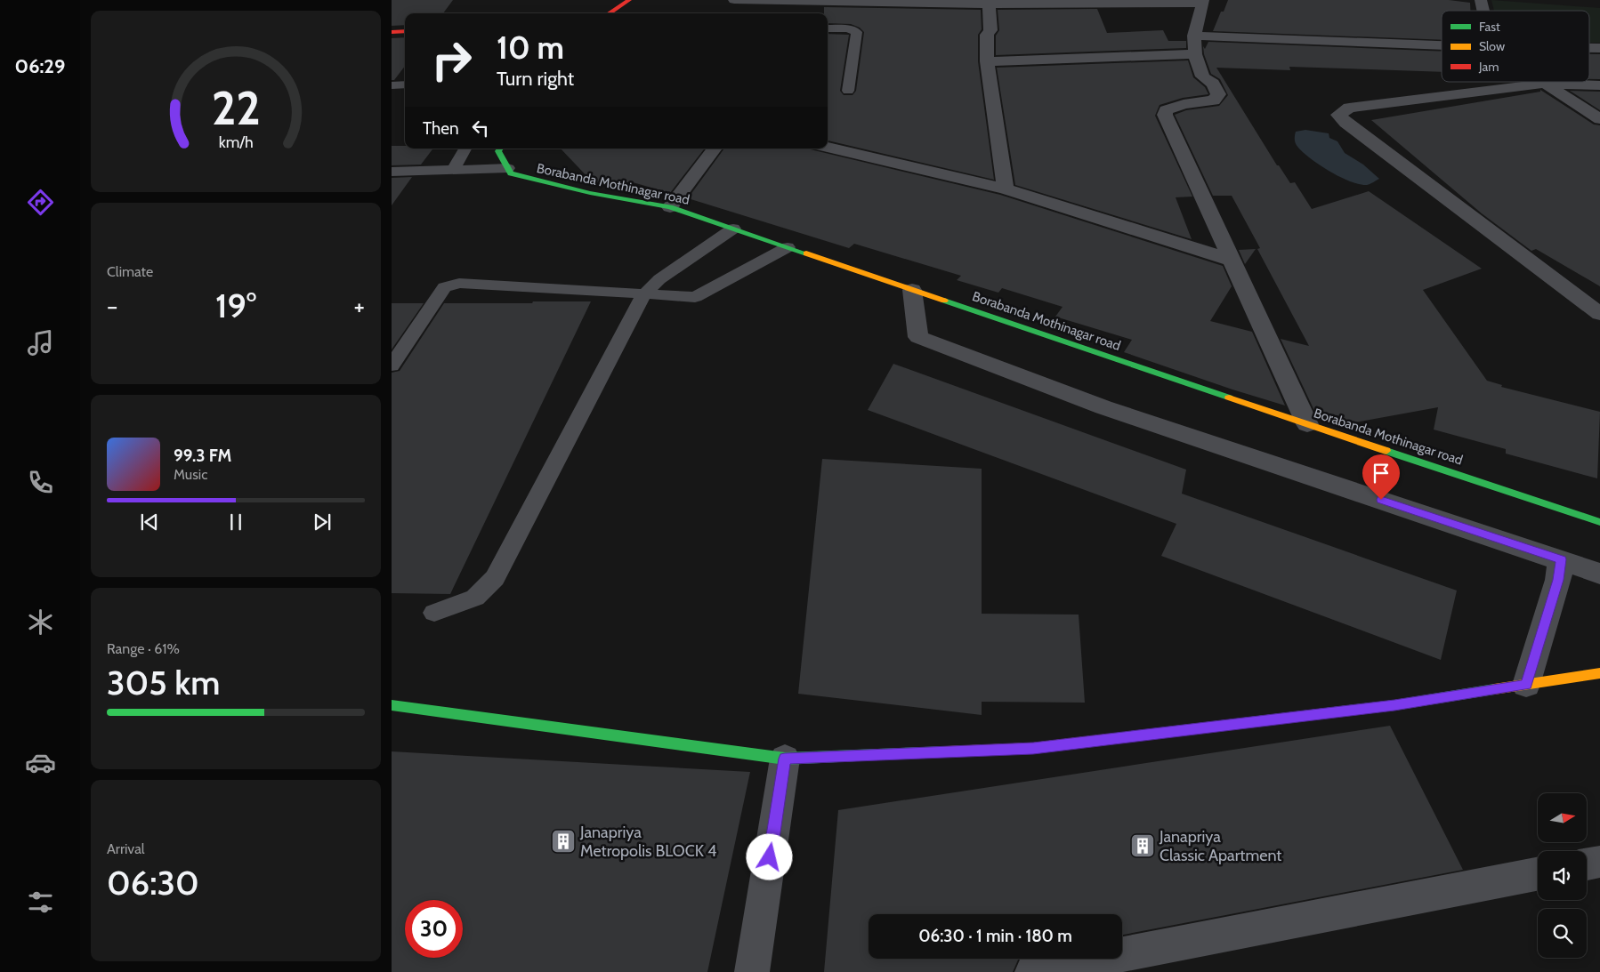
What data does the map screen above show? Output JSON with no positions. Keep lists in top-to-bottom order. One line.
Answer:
{"streets":{"main road":["Borabanda Mothinagar road"]},"places":{"building":["Janapriya Metropolis BLOCK 4","Janapriya Classic Apartment"]},"legend":["Fast","Slow","Jam"],"north":"right","page":{"tabs":"06:29","turn":["10 m","Turn right"],"then":"Then","tile":["Climate",["Range · 61%","305 km"],["Arrival","06:30"]],"heat":["−","19°","+"],"song":["99.3 FM","Music"],"limit":"30","trip":"06:30 · 1 min · 180 m","gauge":["22","km/h"]}}
